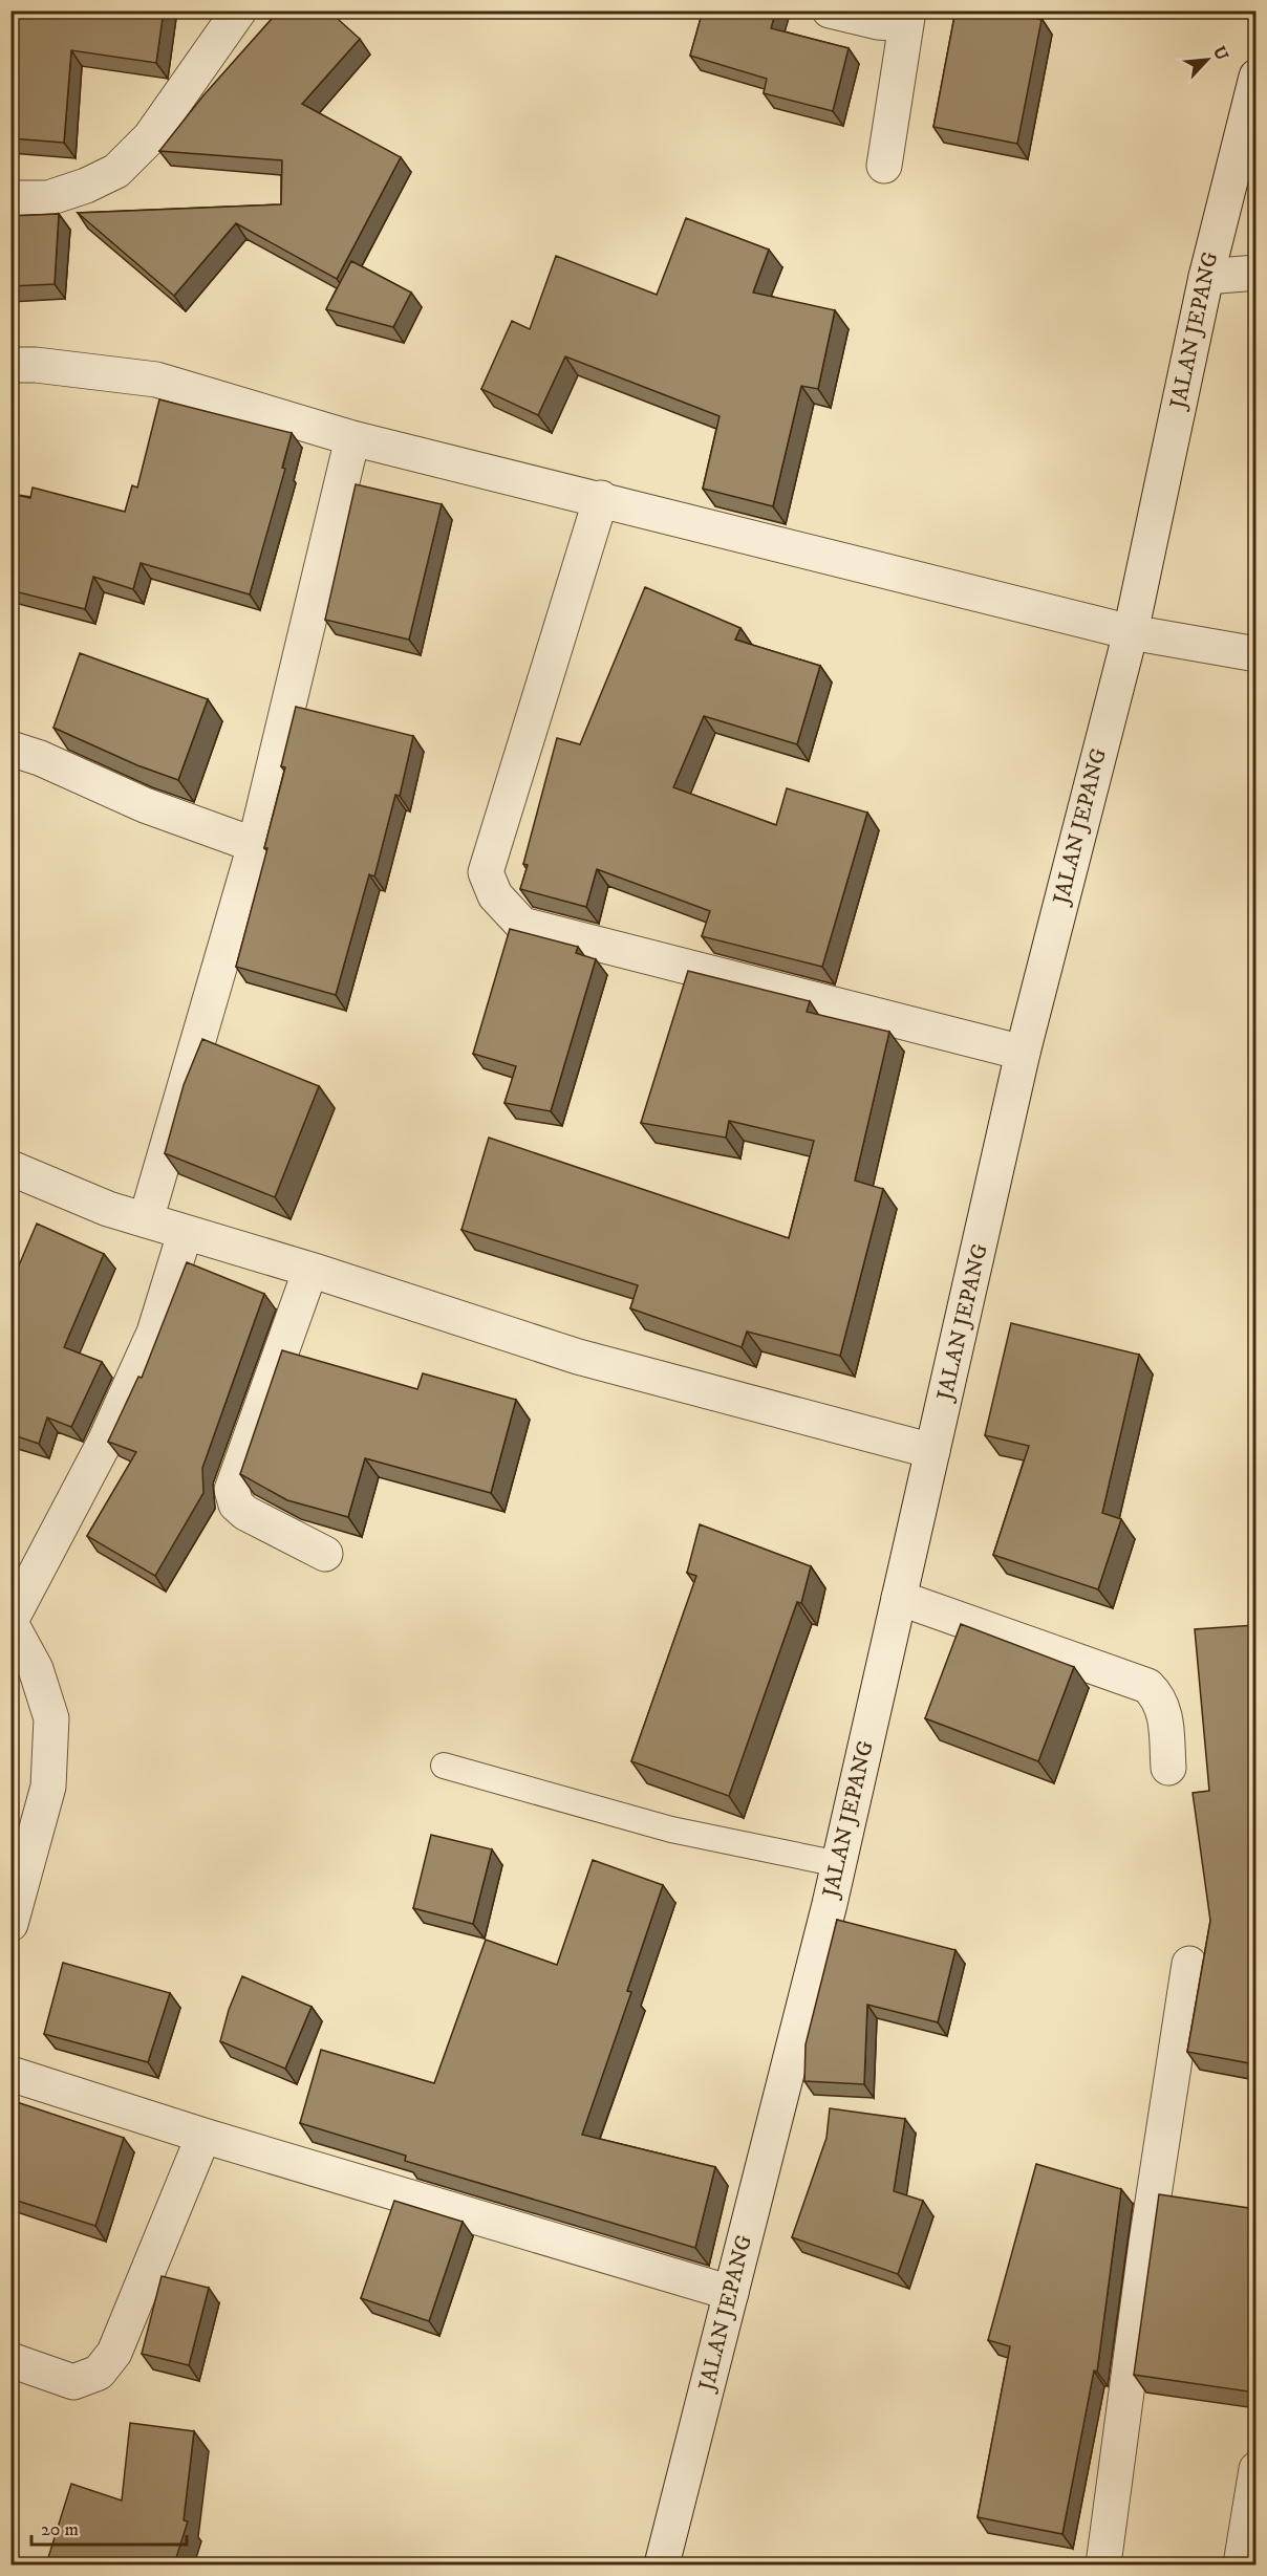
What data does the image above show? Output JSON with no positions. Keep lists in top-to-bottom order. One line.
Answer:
{"streets":{"street":["JALAN JEPANG"]},"scale_bar":"20 m","north":"top right"}
